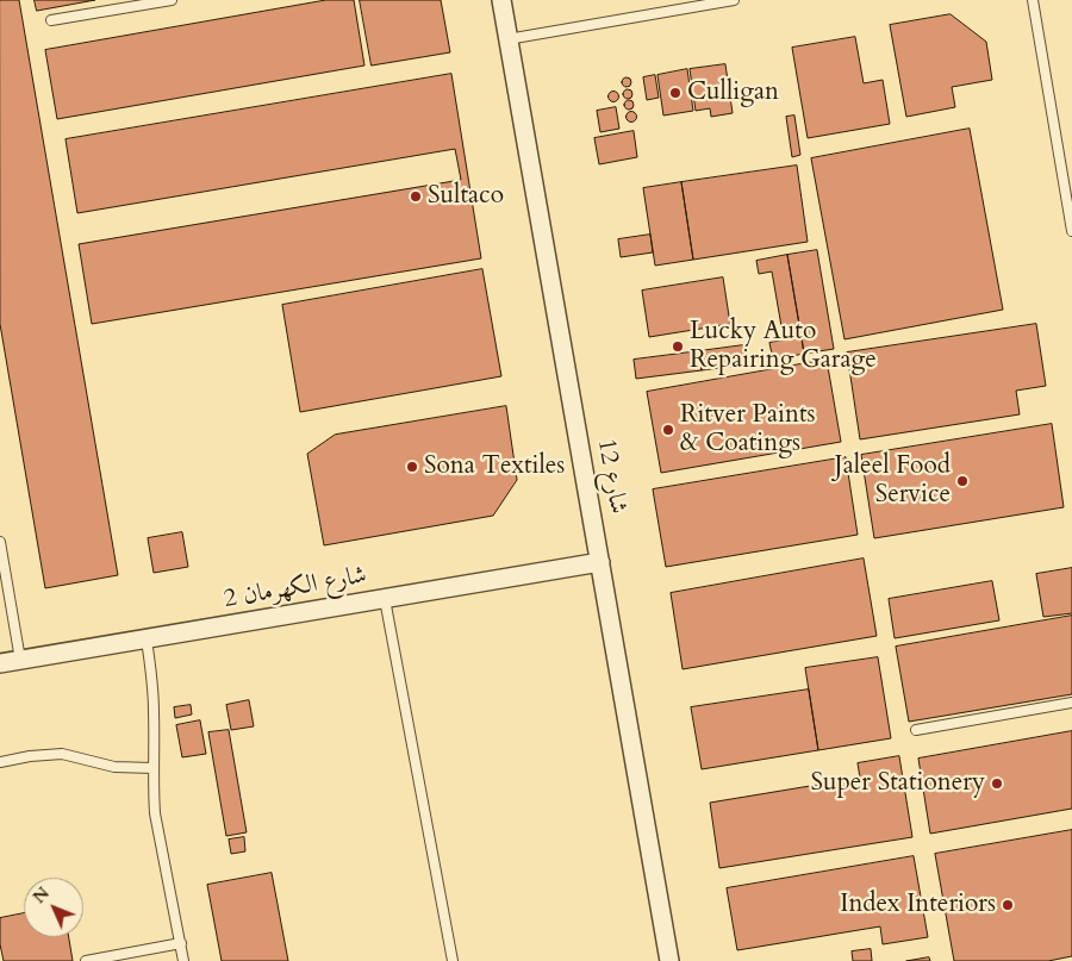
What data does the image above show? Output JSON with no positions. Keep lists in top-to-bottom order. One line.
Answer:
{"streets":{"street":["شارع 12","شارع الكهرمان 2"]},"crossings":[["شارع 12","شارع الكهرمان 2"]],"places":["Culligan","Sultaco","Lucky Auto Repairing Garage","Ritver Paints & Coatings","Sona Textiles","Jaleel Food Service","Super Stationery","Index Interiors"],"north":"top left"}
